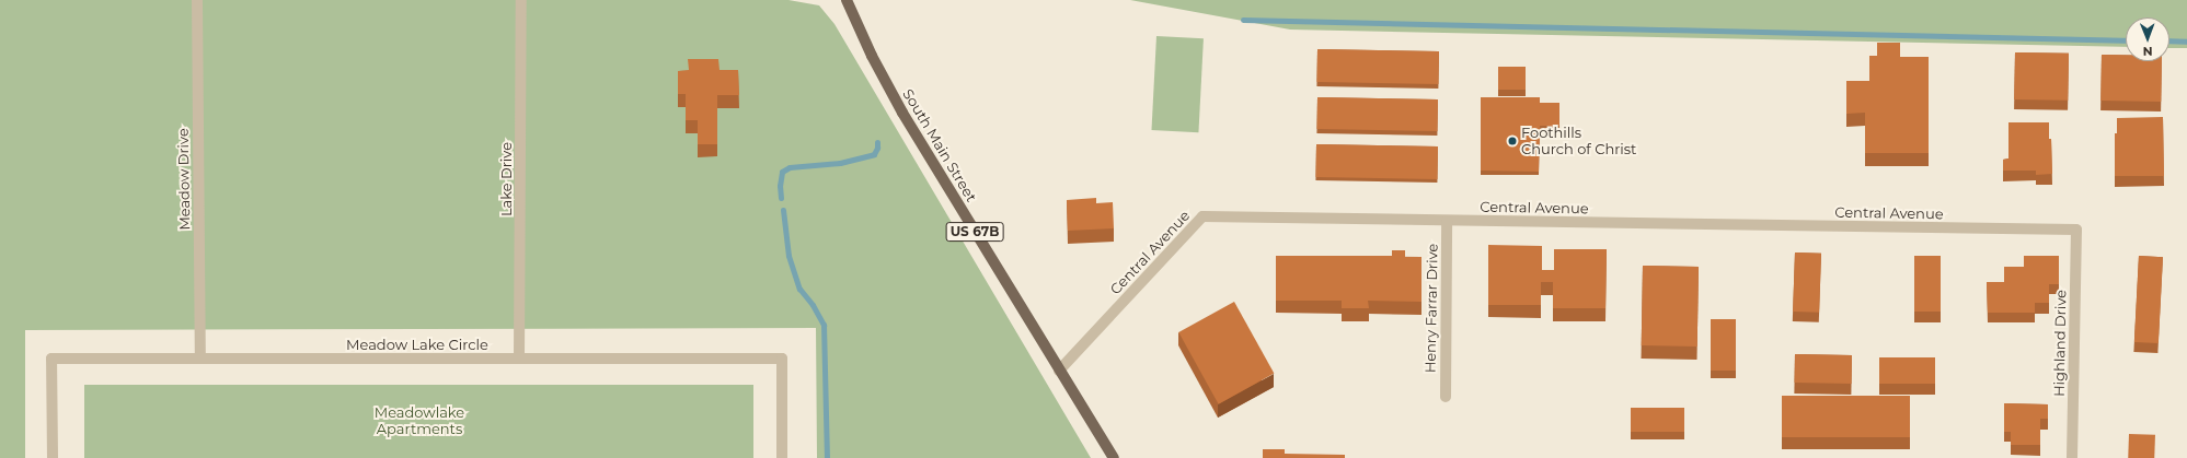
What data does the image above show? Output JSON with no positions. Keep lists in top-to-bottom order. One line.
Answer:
{"streets":{"main road":["South Main Street","US 67B"],"street":["Meadow Drive","Lake Drive","Central Avenue","Henry Farrar Drive","Highland Drive","Meadow Lake Circle"]},"crossings":[["South Main Street","Central Avenue"],["Meadow Drive","Meadow Lake Circle"],["Lake Drive","Meadow Lake Circle"],["Central Avenue","Henry Farrar Drive"],["Central Avenue","Highland Drive"]],"parks":["Meadowlake Apartments"],"places":["Foothills Church of Christ"],"north":"bottom"}
